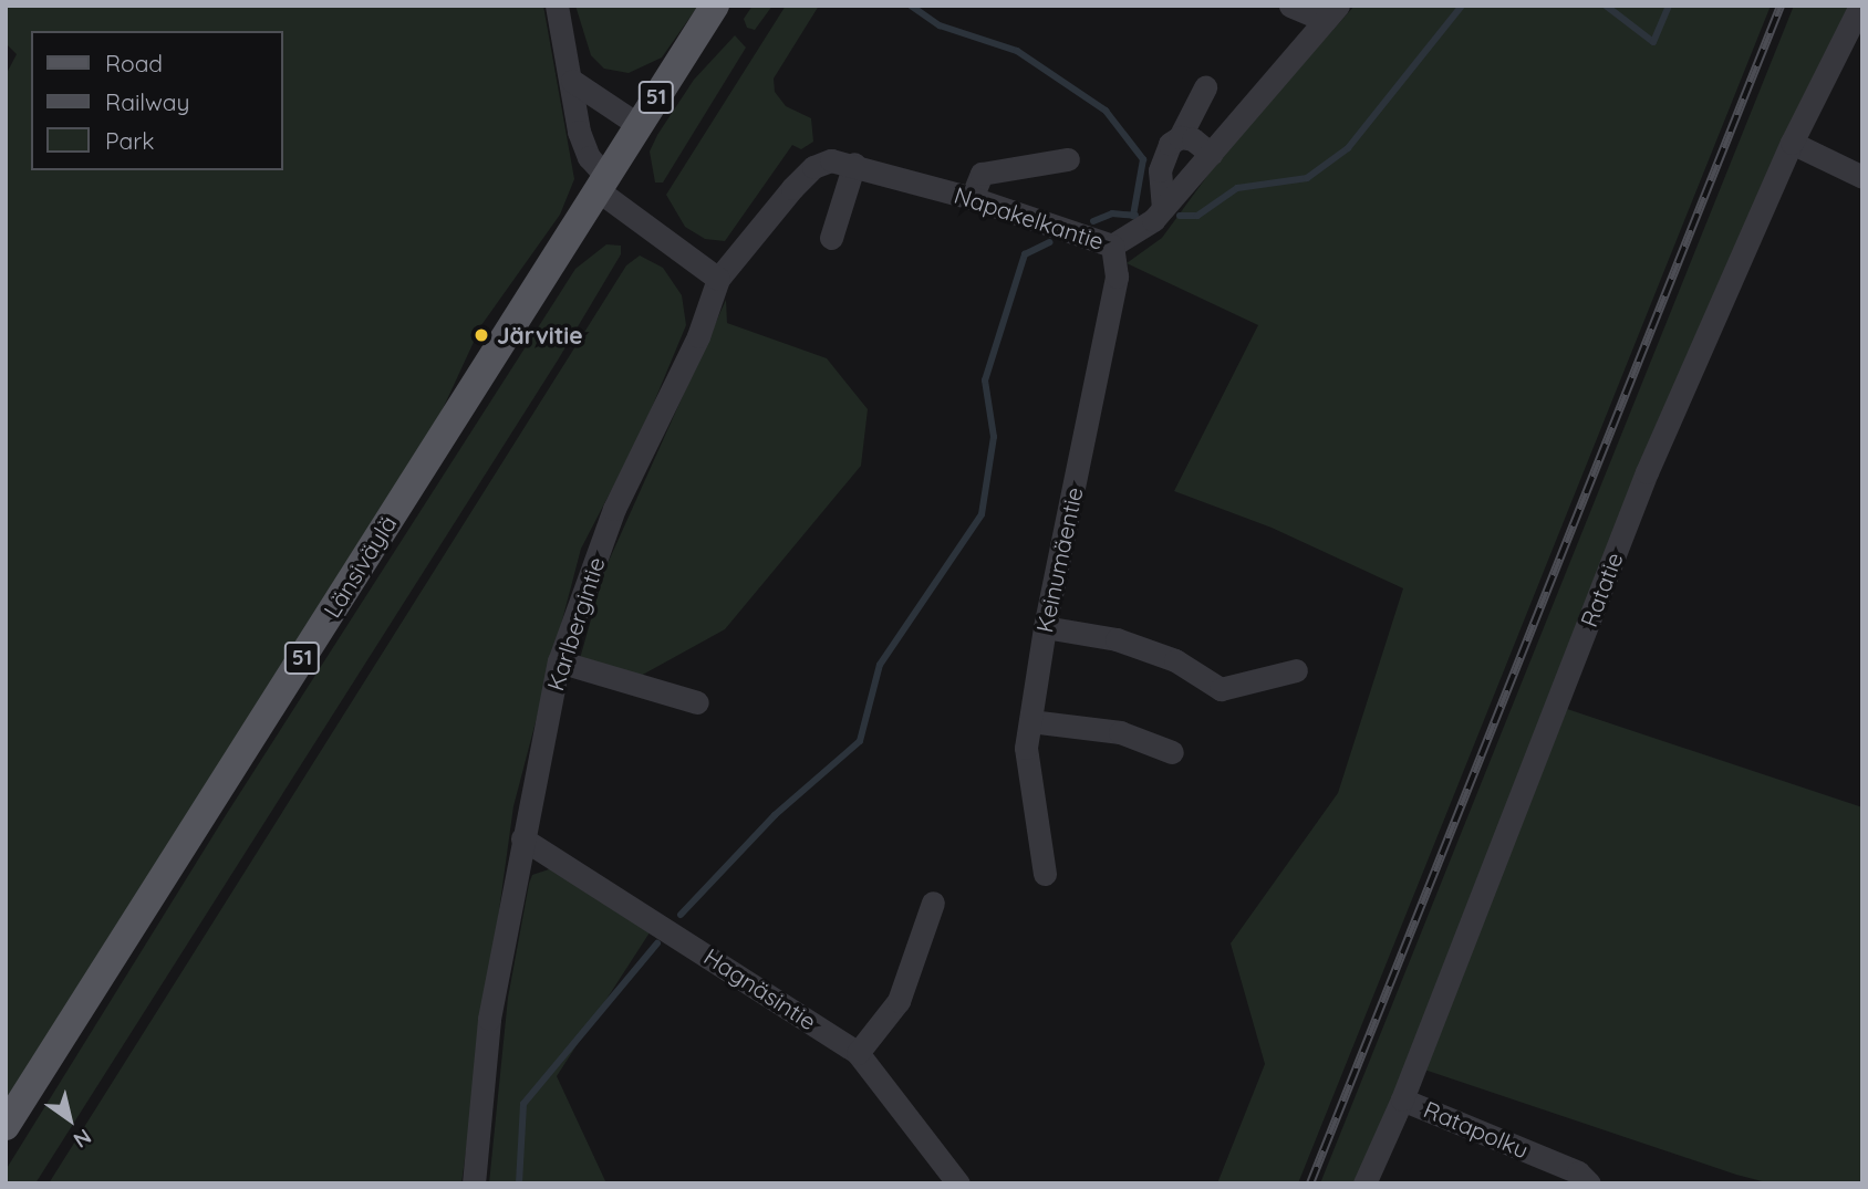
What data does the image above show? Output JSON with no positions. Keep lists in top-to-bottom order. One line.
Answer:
{"streets":{"main road":["51","Länsiväylä"],"street":["Napakelkantie","Keinumäentie","Ratatie","Karlbergintie","Hagnäsintie","Ratapolku"]},"crossings":[["Napakelkantie","Keinumäentie"],["Napakelkantie","Karlbergintie"],["Ratatie","Ratapolku"],["Karlbergintie","Hagnäsintie"]],"places":["Järvitie"],"legend":["Road","Railway","Park"],"north":"bottom right"}
